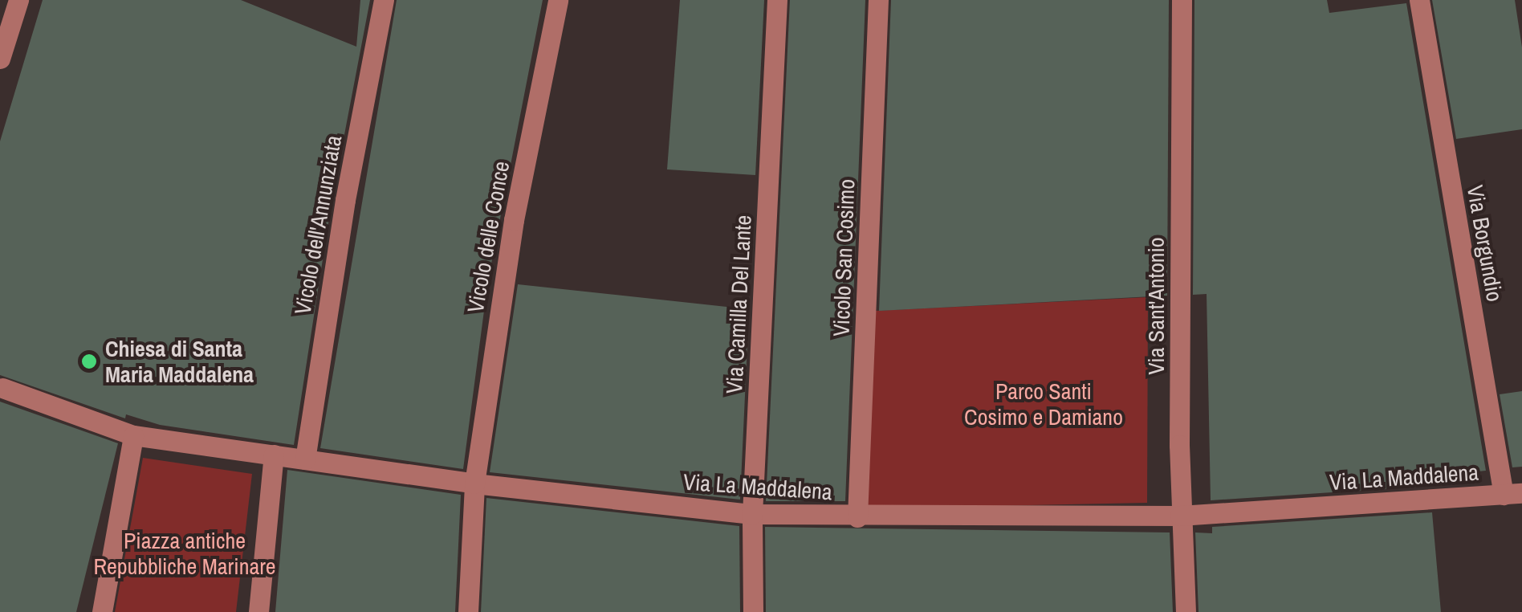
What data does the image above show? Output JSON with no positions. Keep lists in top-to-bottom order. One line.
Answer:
{"streets":{"street":["Vicolo dell'Annunziata","Vicolo delle Conce","Via Borgundio","Vicolo San Cosimo","Via Camilla Del Lante","Via Sant'Antonio","Via La Maddalena"]},"crossings":[["Vicolo dell'Annunziata","Via La Maddalena"],["Vicolo delle Conce","Via La Maddalena"],["Via Borgundio","Via La Maddalena"],["Vicolo San Cosimo","Via La Maddalena"],["Via Camilla Del Lante","Via La Maddalena"],["Via Sant'Antonio","Via La Maddalena"]],"parks":["Parco Santi Cosimo e Damiano","Piazza antiche Repubbliche Marinare"],"places":["Chiesa di Santa Maria Maddalena"]}
